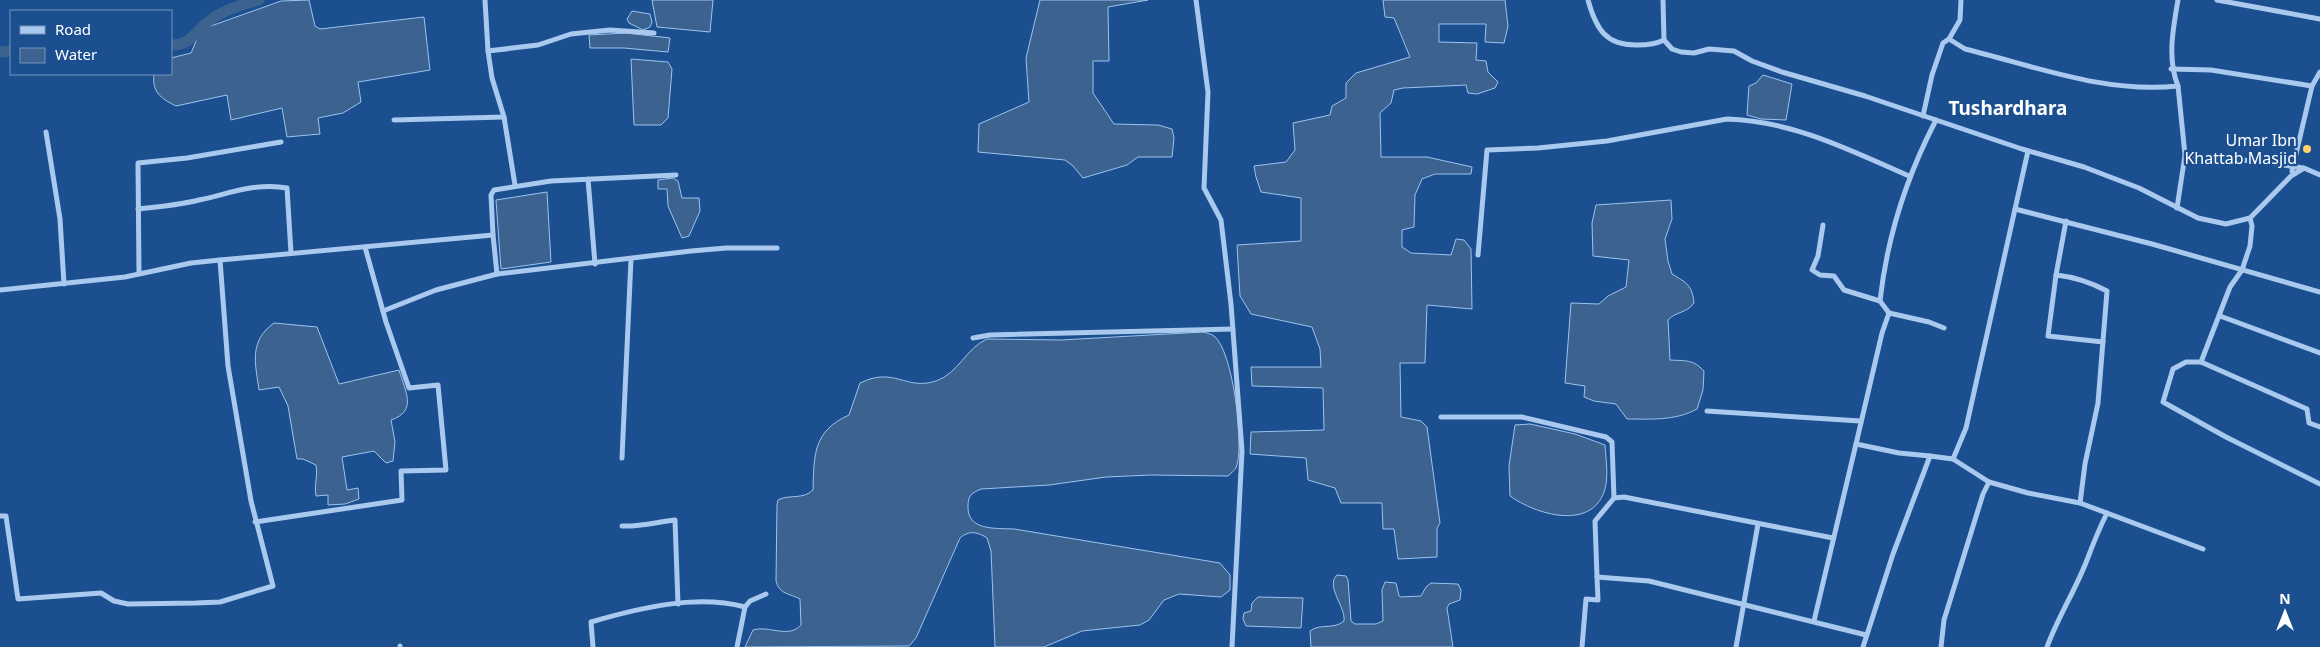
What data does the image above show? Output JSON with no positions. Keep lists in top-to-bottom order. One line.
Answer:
{"districts":["Tushardhara"],"places":["Umar Ibn Khattab Masjid"],"legend":["Road","Water"],"north":"top"}
